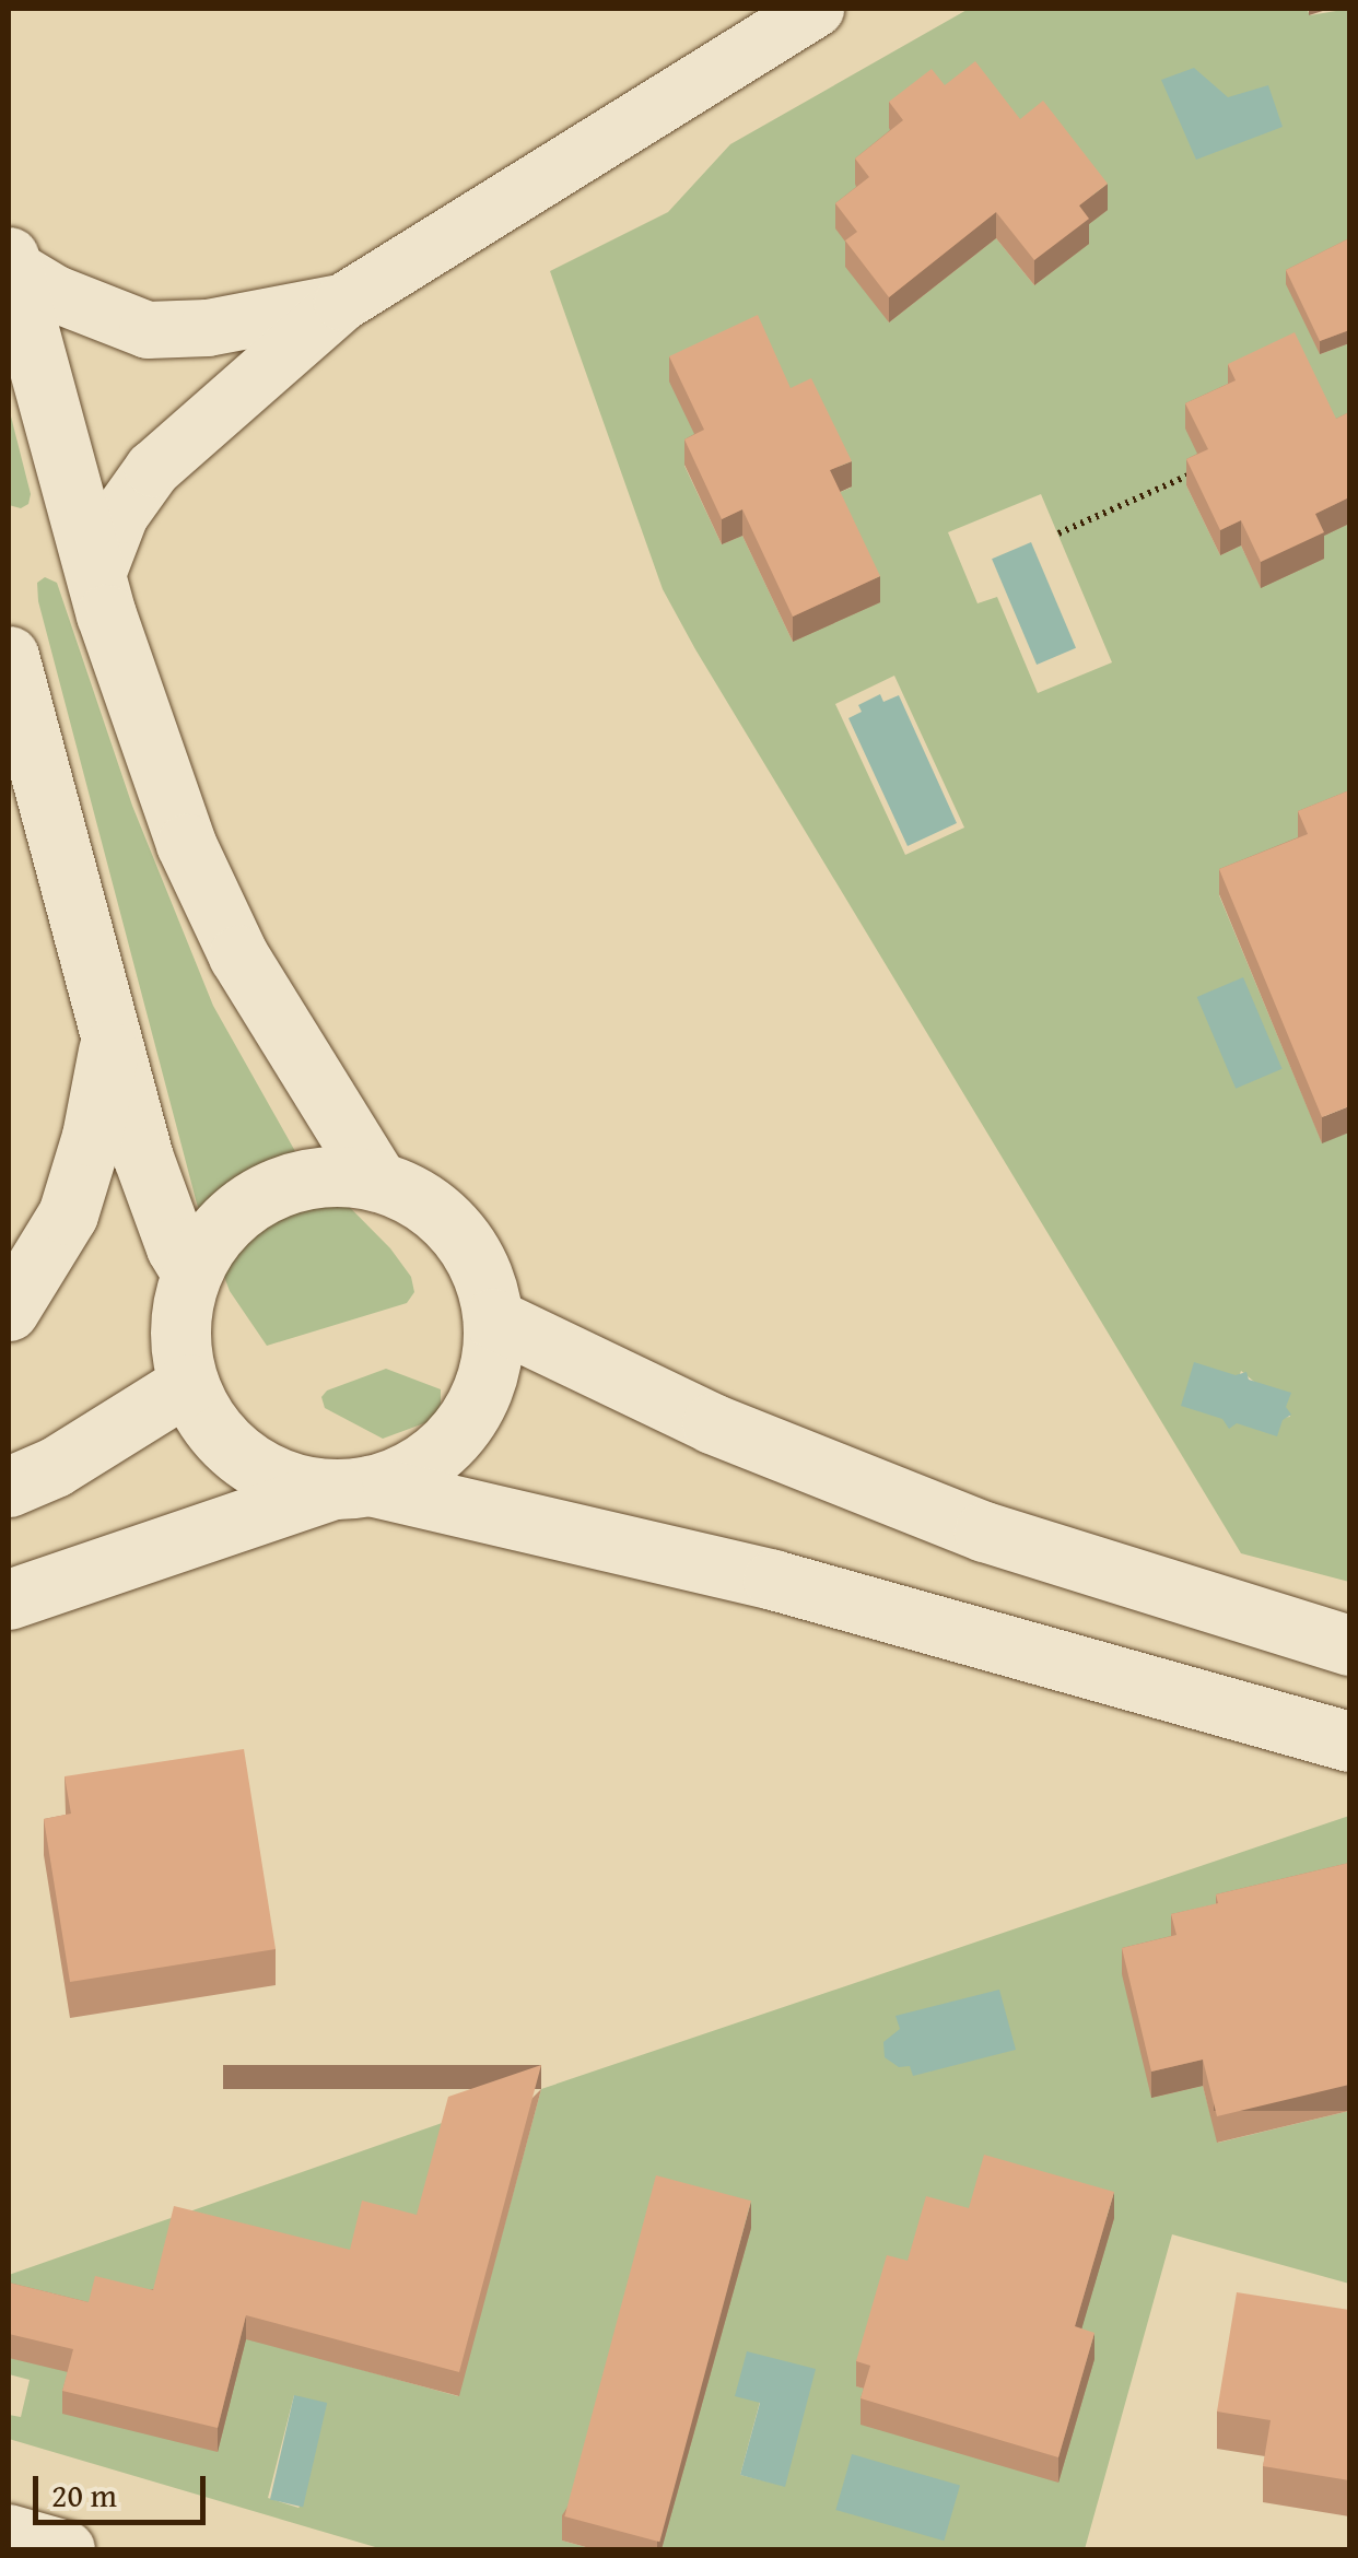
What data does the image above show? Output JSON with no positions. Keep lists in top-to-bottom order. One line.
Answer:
{"scale_bar":"20 m"}
